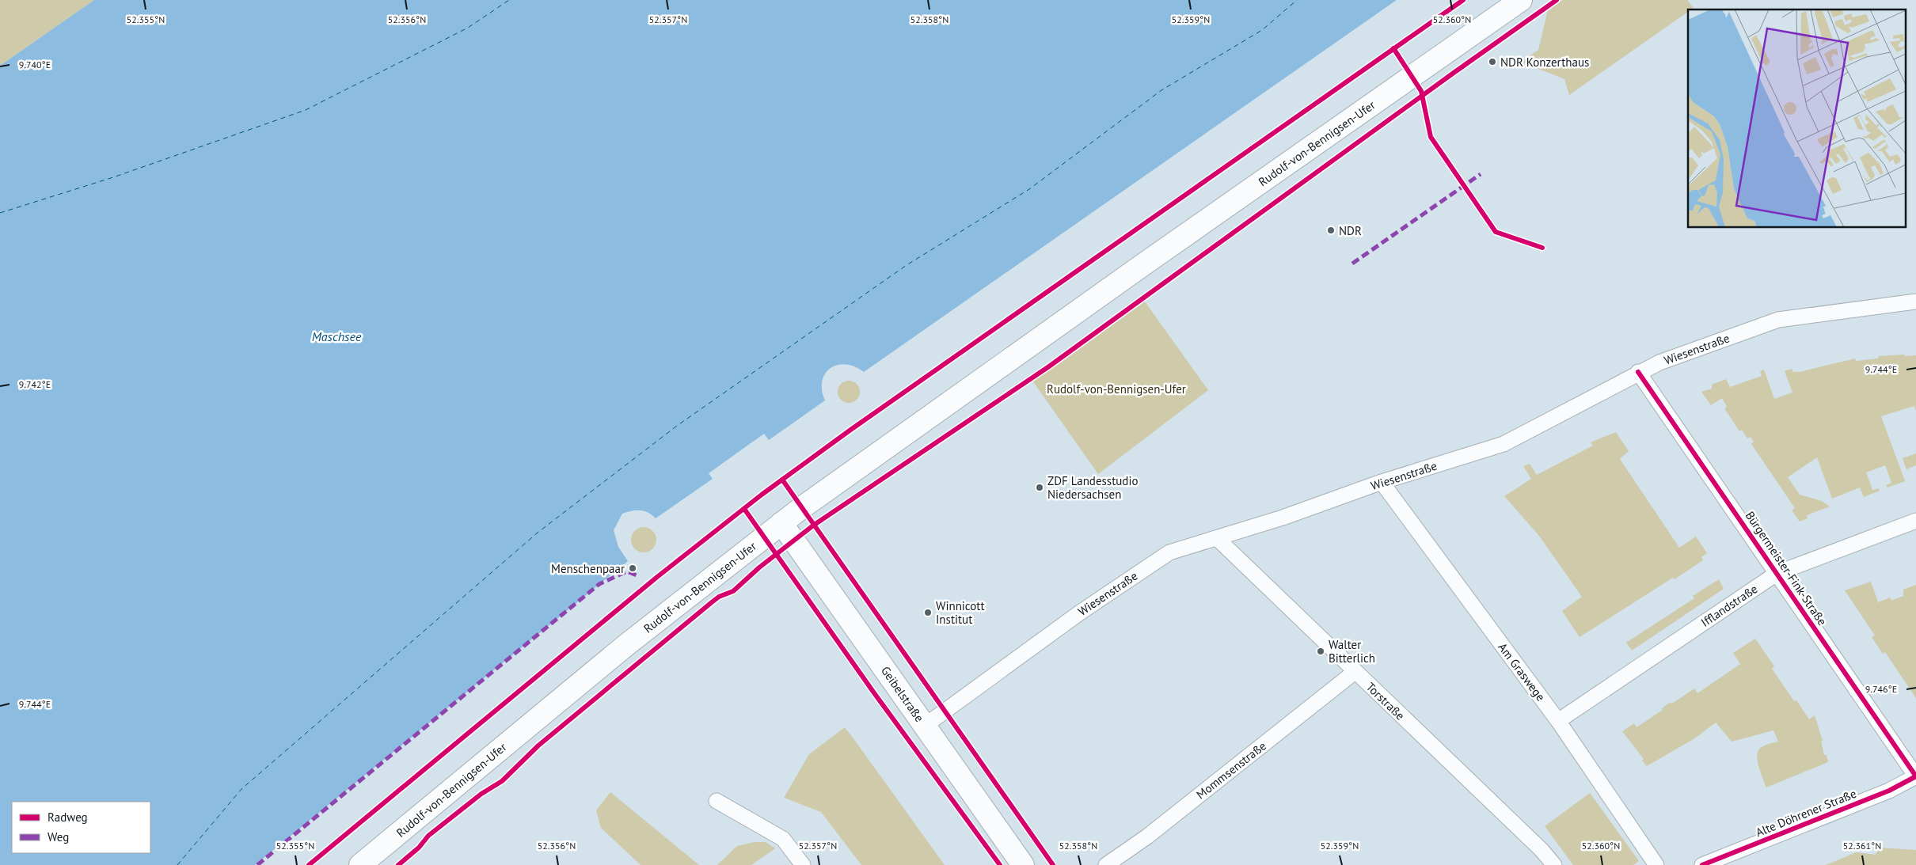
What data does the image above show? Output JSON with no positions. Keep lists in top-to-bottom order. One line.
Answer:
{"streets":{"street":["Rudolf-von-Bennigsen-Ufer","Wiesenstraße","Bürgermeister-Fink-Straße","Ifflandstraße","Am Graswege","Geibelstraße","Torstraße","Mommsenstraße","Alte Döhrener Straße"]},"crossings":[["Rudolf-von-Bennigsen-Ufer","Geibelstraße"],["Wiesenstraße","Bürgermeister-Fink-Straße"],["Wiesenstraße","Am Graswege"],["Wiesenstraße","Geibelstraße"],["Wiesenstraße","Torstraße"],["Bürgermeister-Fink-Straße","Ifflandstraße"],["Bürgermeister-Fink-Straße","Alte Döhrener Straße"],["Ifflandstraße","Am Graswege"],["Torstraße","Mommsenstraße"]],"water":["Maschsee"],"parks":["Rudolf-von-Bennigsen-Ufer"],"places":["NDR Konzerthaus","NDR","ZDF Landesstudio Niedersachsen","Menschenpaar","Winnicott Institut","Walter Bitterlich"],"legend":["Radweg","Weg"],"coordinates":["52.355°N","52.356°N","52.357°N","52.358°N","52.359°N","52.360°N","9.740°E","9.744°E","9.742°E","9.746°E","52.361°N"]}
